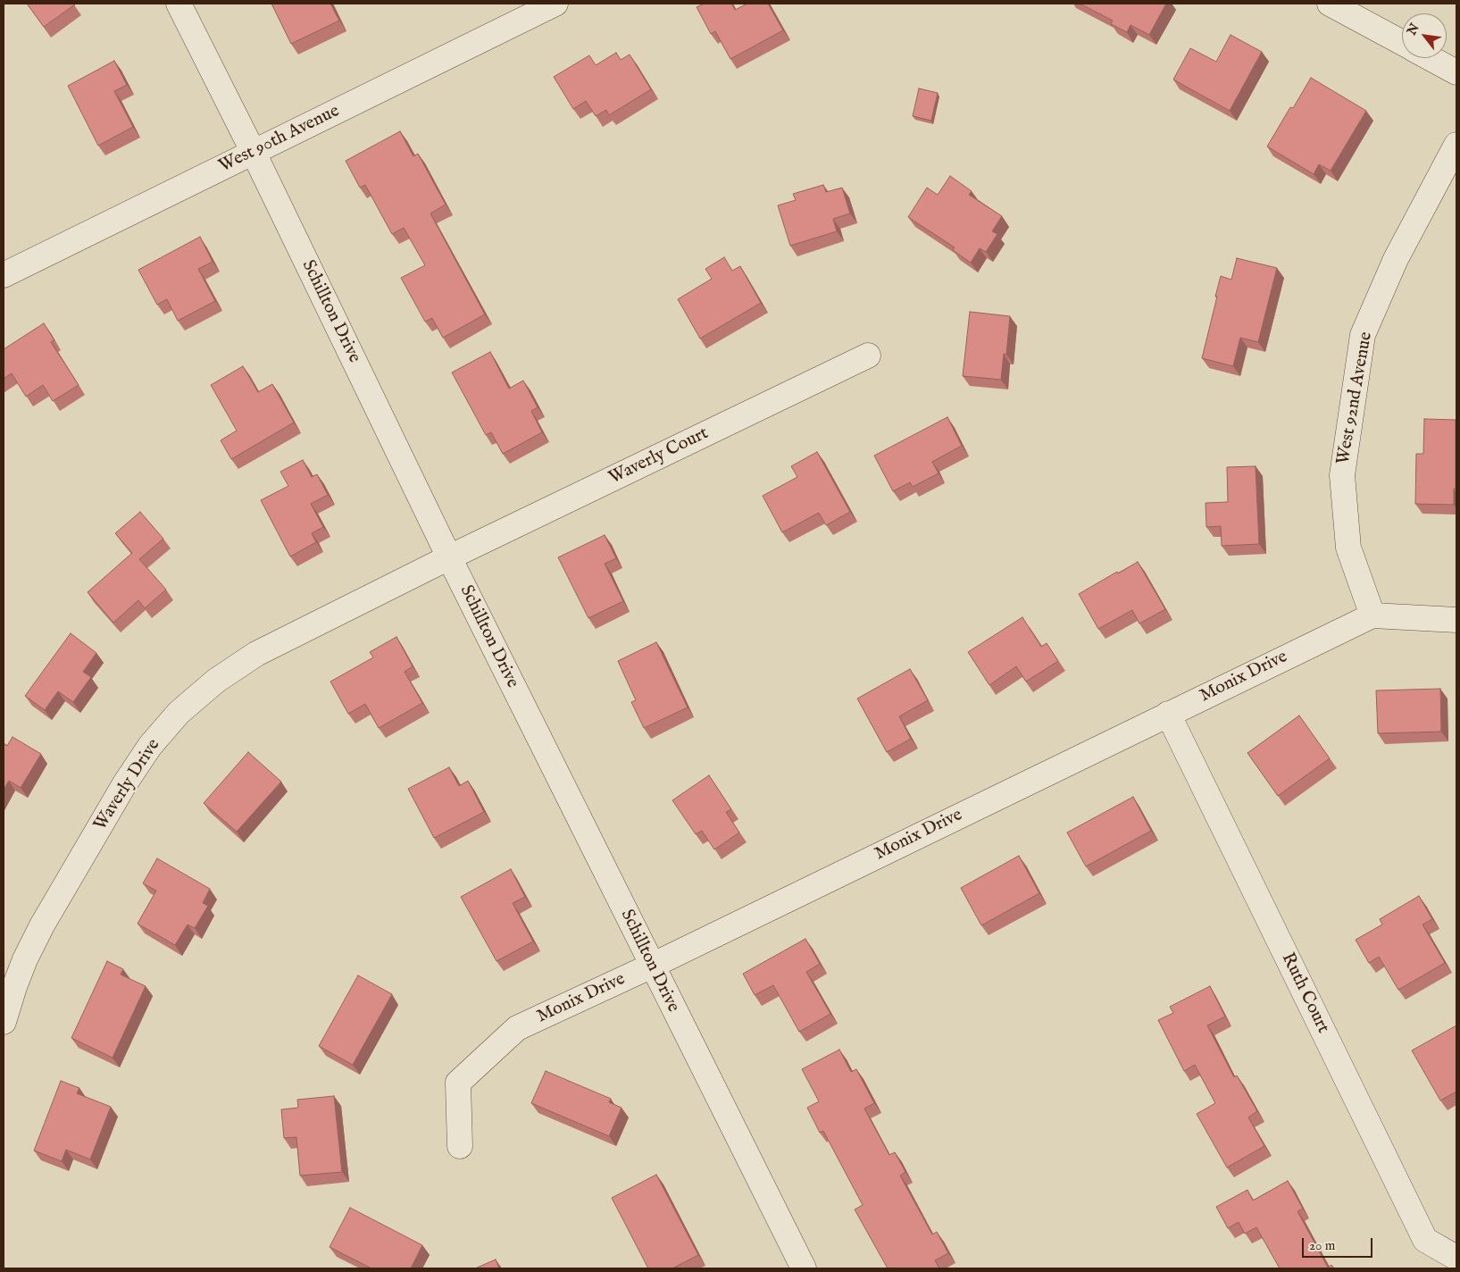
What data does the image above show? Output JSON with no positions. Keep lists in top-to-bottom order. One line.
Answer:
{"streets":{"street":["West 90th Avenue","Schillton Drive","West 92nd Avenue","Waverly Court","Monix Drive","Waverly Drive","Ruth Court"]},"crossings":[["West 90th Avenue","Schillton Drive"],["Schillton Drive","Waverly Court"],["Schillton Drive","Monix Drive"],["Schillton Drive","Waverly Drive"],["West 92nd Avenue","Monix Drive"],["Waverly Court","Waverly Drive"],["Monix Drive","Ruth Court"]],"scale_bar":"20 m","north":"top left"}
